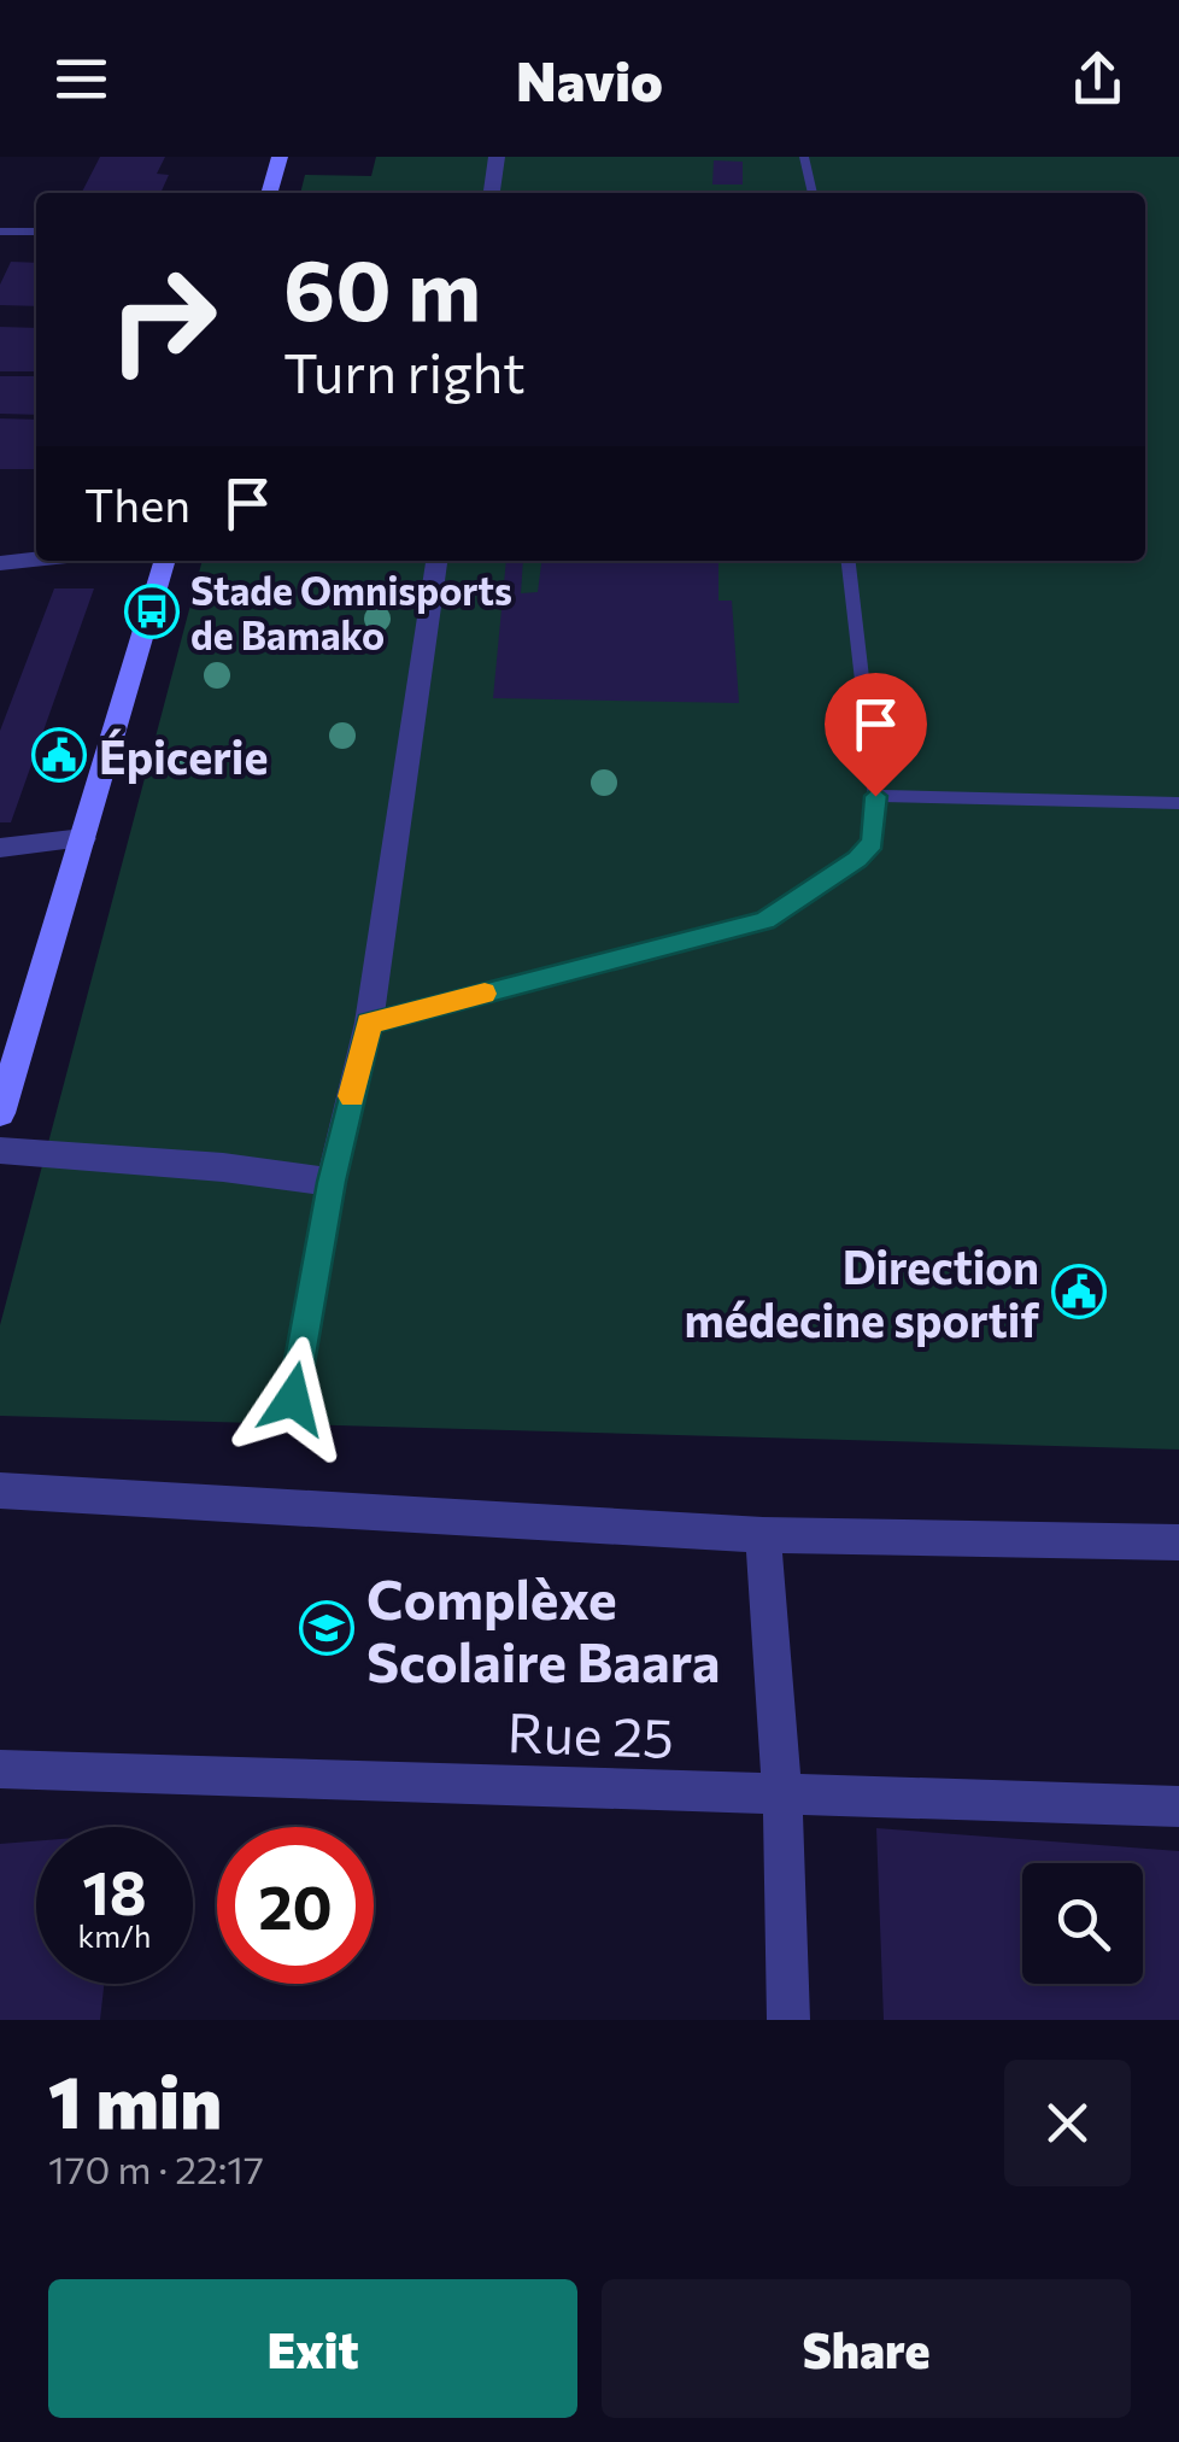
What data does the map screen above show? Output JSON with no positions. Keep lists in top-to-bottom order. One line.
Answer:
{"streets":{"street":["Rue 25"]},"places":{"bus stop":["Stade Omnisports de Bamako"],"public building":["Épicerie","Direction médecine sportif"],"school or university":["Complèxe Scolaire Baara"]},"page":{"header":"Navio","turn":["60 m","Turn right"],"then":"Then","speed":"18 km/h","limit":"20","heading":["1 min","170 m · 22:17"],"buttons":["Exit","Share"]}}
